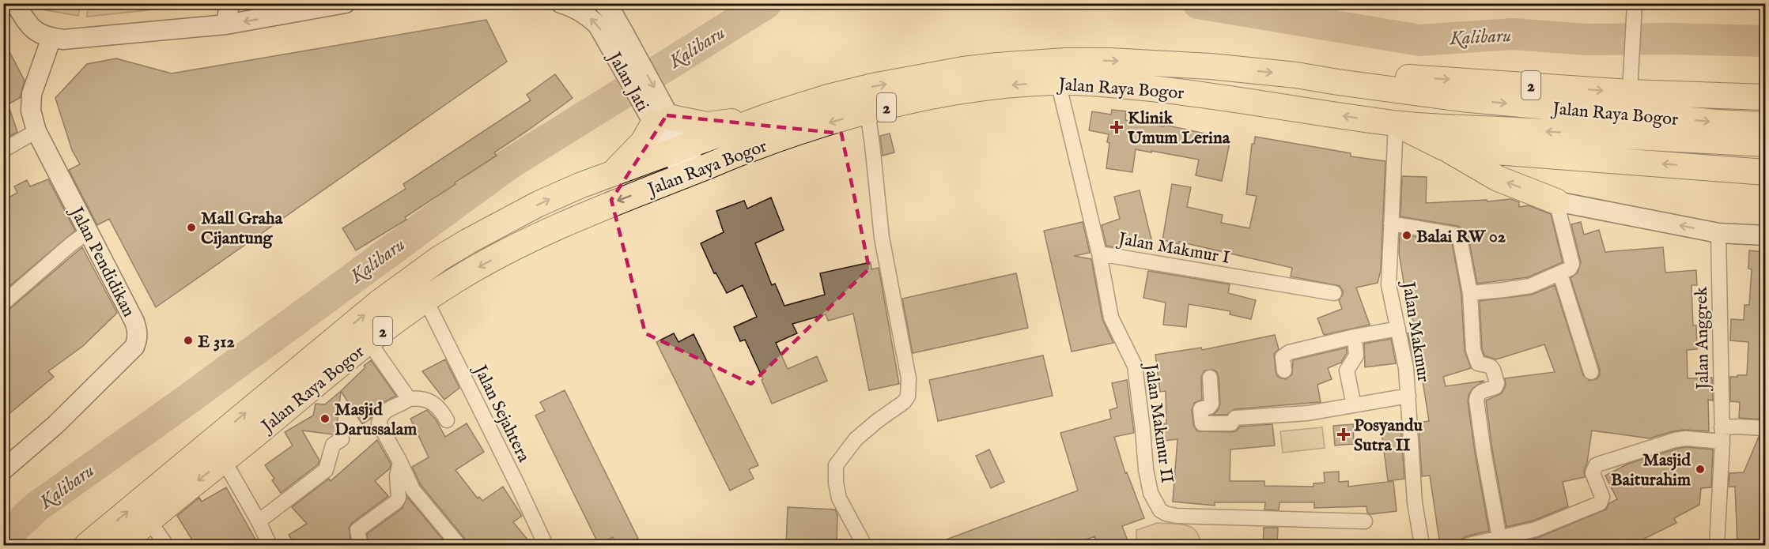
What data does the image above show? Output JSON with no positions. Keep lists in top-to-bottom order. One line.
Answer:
{"streets":{"highway":["2","Jalan Raya Bogor"],"street":["Jalan Jati","Jalan Makmur I","Jalan Pendidikan","Jalan Makmur","Jalan Anggrek","Jalan Sejahtera","Jalan Makmur II"]},"crossings":[["Jalan Jati","Jalan Raya Bogor"],["Jalan Raya Bogor","Jalan Makmur I"],["Jalan Raya Bogor","Jalan Makmur"],["Jalan Raya Bogor","Jalan Sejahtera"],["Jalan Makmur I","Jalan Makmur II"]],"water":["Kalibaru"],"places":{"health":["Klinik Umum Lerina","Posyandu Sutra II"],"other":["Mall Graha Cijantung","Balai RW 02","E 312","Masjid Darussalam","Masjid Baiturahim"]}}
